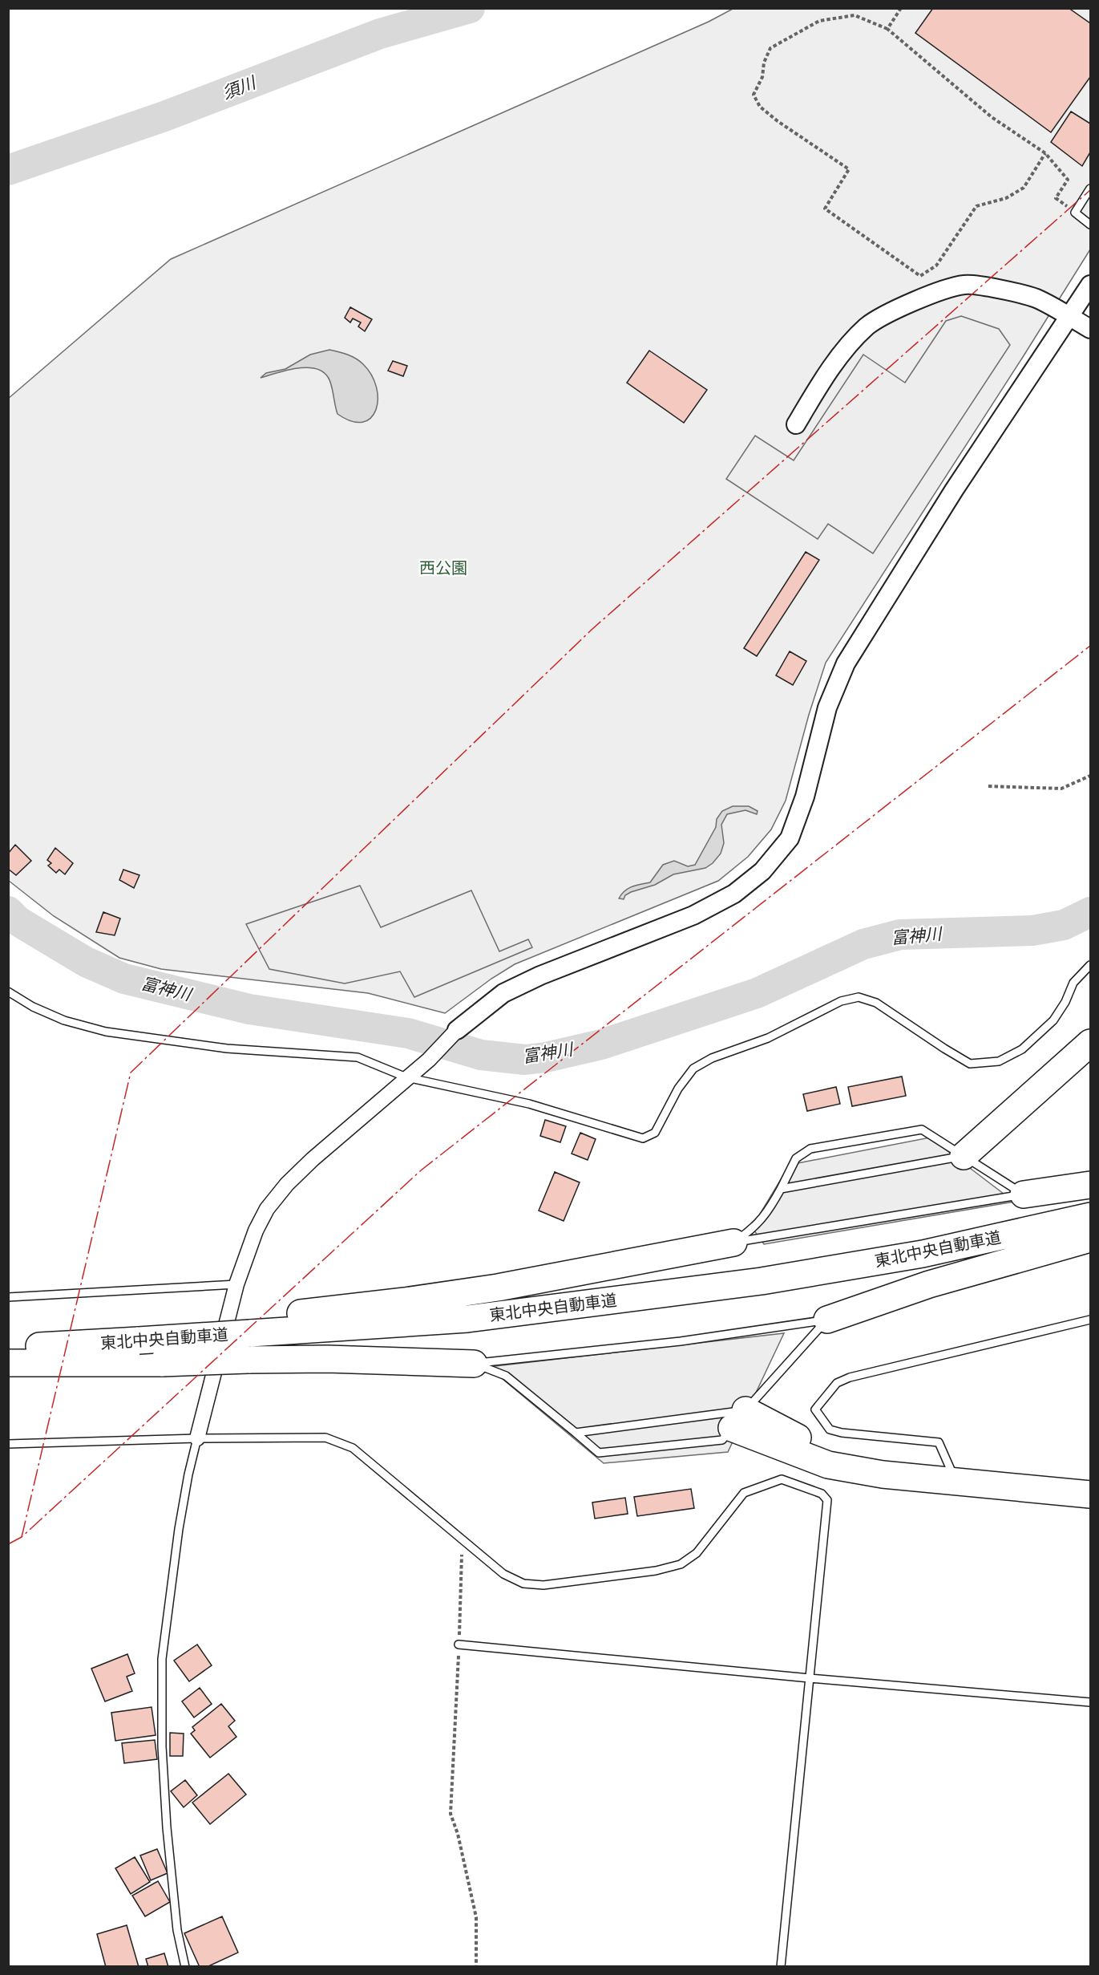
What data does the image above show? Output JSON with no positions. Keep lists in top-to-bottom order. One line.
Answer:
{"streets":{"highway":["東北中央自動車道"]},"water":["須川","富神川"],"parks":["西公園"]}
